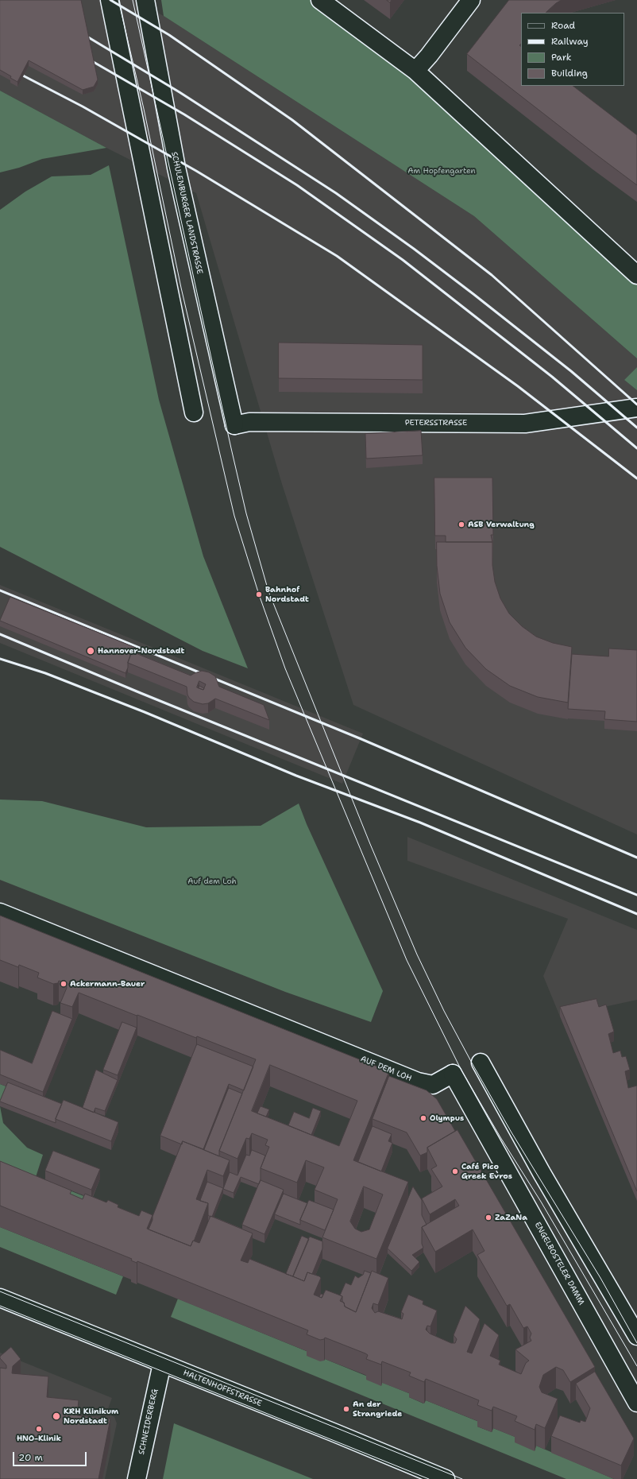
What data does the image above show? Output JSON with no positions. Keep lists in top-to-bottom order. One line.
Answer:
{"streets":{"street":["SCHULENBURGER LANDSTRASSE","PETERSSTRASSE","AUF DEM LOH","ENGELBOSTELER DAMM","HALTENHOFFSTRASSE","SCHNEIDERBERG"]},"crossings":[["SCHULENBURGER LANDSTRASSE","PETERSSTRASSE"],["AUF DEM LOH","ENGELBOSTELER DAMM"],["HALTENHOFFSTRASSE","SCHNEIDERBERG"]],"parks":["Am Hopfengarten","Auf dem Loh"],"places":["ASB Verwaltung","Bahnhof Nordstadt","Hannover-Nordstadt","Ackermann-Bauer","Olympus","Café Pico Greek Evros","ZaZaNa","An der Strangriede","KRH Klinikum Nordstadt","HNO-Klinik"],"legend":["Road","Railway","Park","Building"],"scale_bar":"20 m"}
